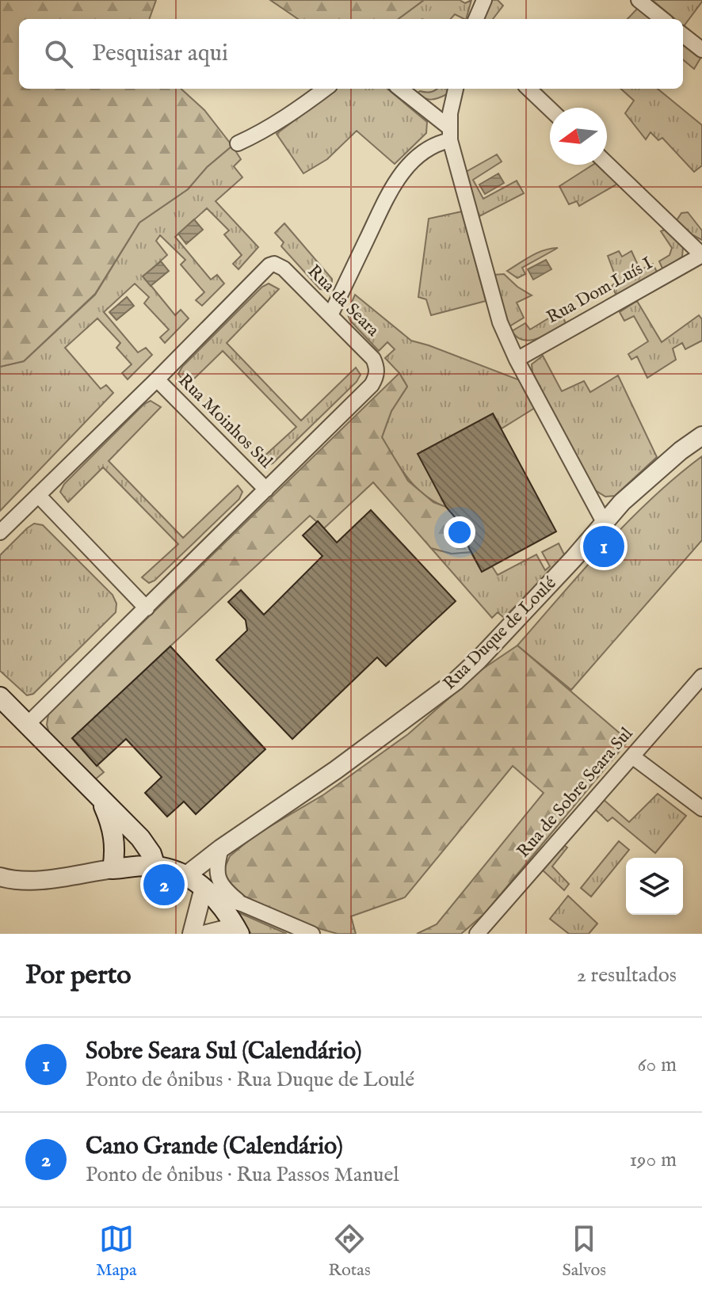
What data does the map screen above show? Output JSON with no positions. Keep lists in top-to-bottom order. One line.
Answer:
{"streets":{"street":["Rua Dom Luís I","Rua da Seara","Rua Moinhos Sul","Rua Duque de Loulé","Rua de Sobre Seara Sul"]},"crossings":[["Rua da Seara","Rua Moinhos Sul"]],"north":"left","page":{"search":"Pesquisar aqui","pins":["1","2"],"heading":["Por perto","2 resultados"],"list":[{"mark":"1","name":"Sobre Seara Sul (Calendário)","note":"Ponto de ônibus · Rua Duque de Loulé","value":"60 m"},{"mark":"2","name":"Cano Grande (Calendário)","note":"Ponto de ônibus · Rua Passos Manuel","value":"190 m"}],"nav":["Mapa","Rotas","Salvos"]}}
